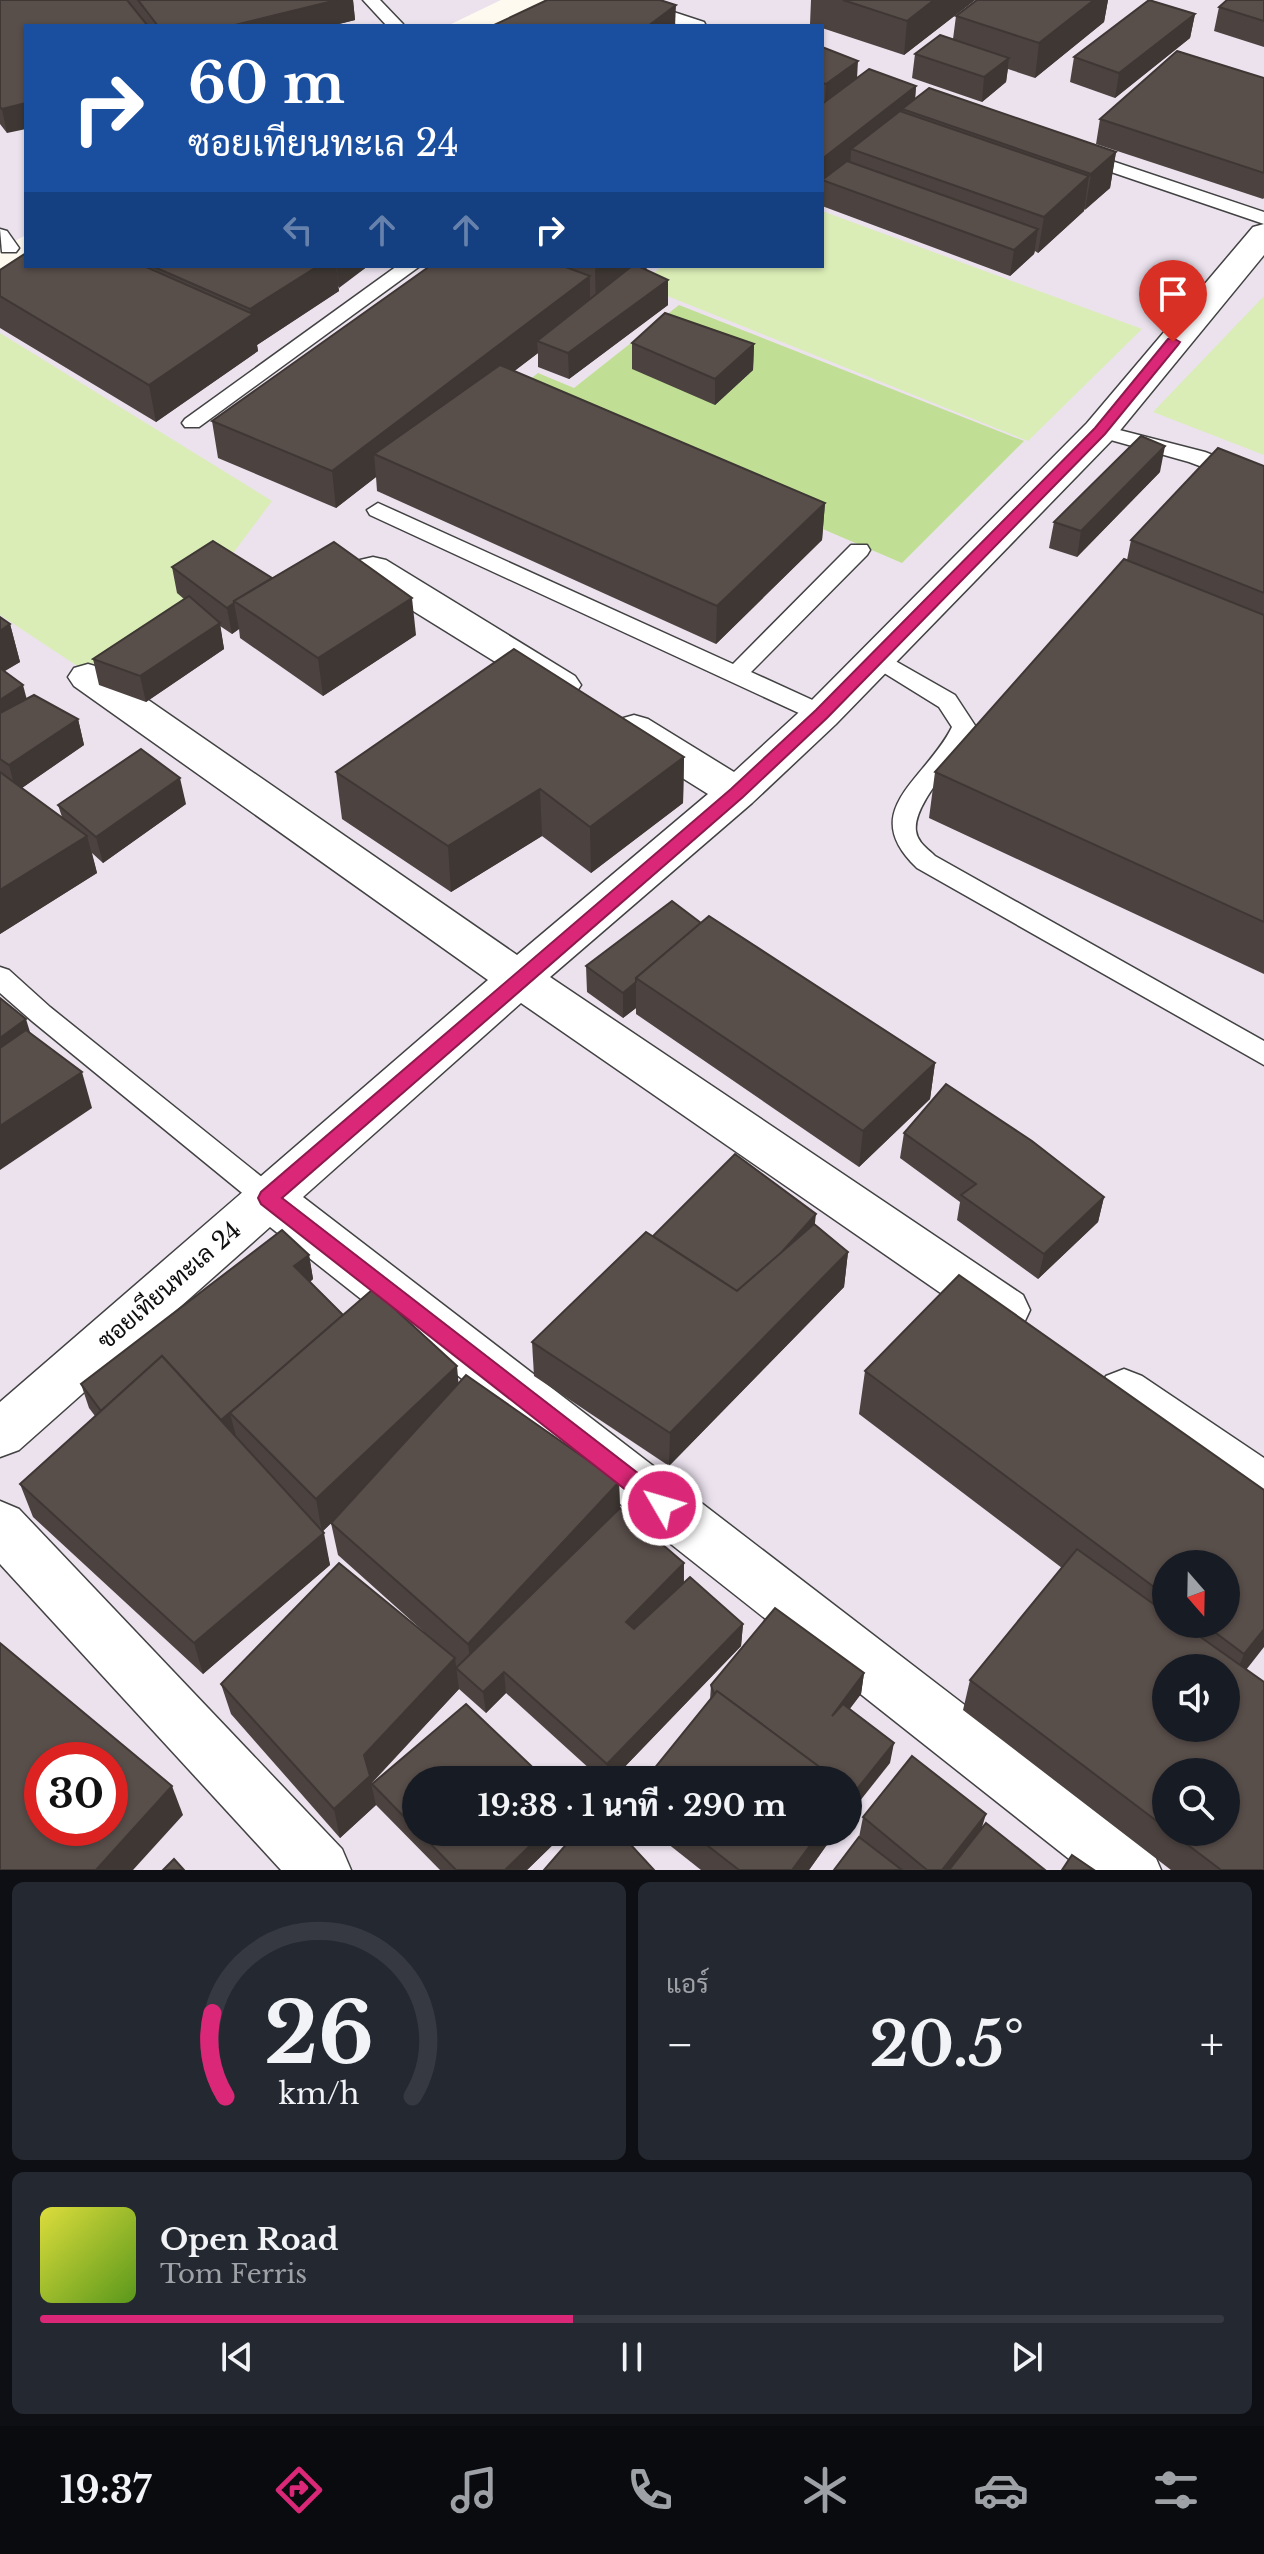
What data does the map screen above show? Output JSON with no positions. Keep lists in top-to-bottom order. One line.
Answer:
{"streets":{"street":["ซอยเทียนทะเล 24"]},"north":"bottom","page":{"turn":["60 m","ซอยเทียนทะเล 24"],"limit":"30","trip":"19:38 · 1 นาที · 290 m","tile":"แอร์","heat":["−","20.5°","+"],"song":["Open Road","Tom Ferris"],"tabs":"19:37","gauge":["26","km/h"]}}
